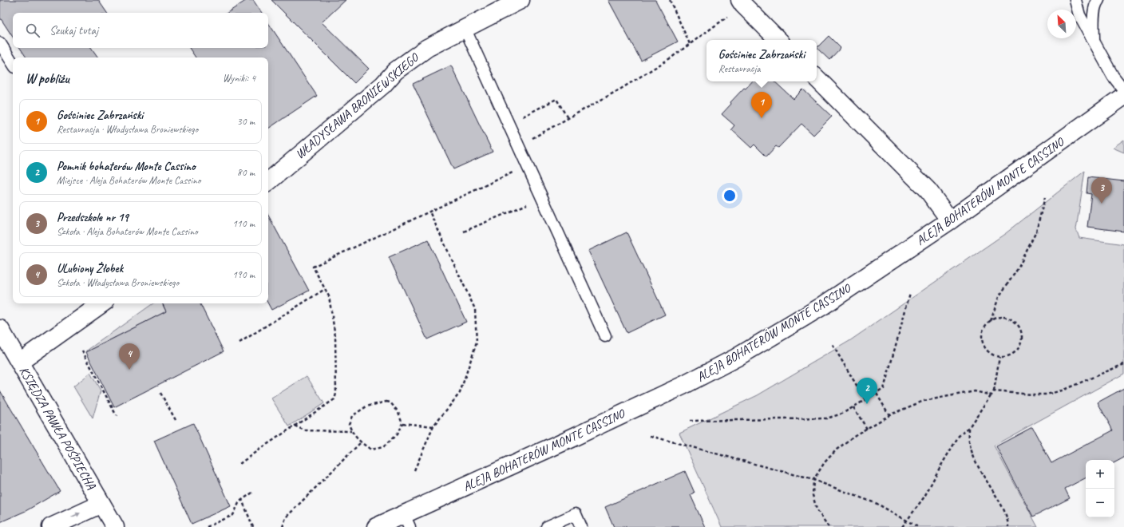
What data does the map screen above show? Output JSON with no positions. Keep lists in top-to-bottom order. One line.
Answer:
{"streets":{"street":["WŁADYSŁAWA BRONIEWSKIEGO","ALEJA BOHATERÓW MONTE CASSINO","KSIĘDZA PAWŁA POŚPIECHA"]},"north":"top left","page":{"search":"Szukaj tutaj","popup":["Gościniec Zabrzański","Restauracja"],"heading":["W pobliżu","Wyniki: 4"],"pins":["1","3","4","2"],"list":[{"mark":"1","name":"Gościniec Zabrzański","note":"Restauracja · Władysława Broniewskiego","value":"30 m"},{"mark":"2","name":"Pomnik bohaterów Monte Cassino","note":"Miejsce · Aleja Bohaterów Monte Cassino","value":"80 m"},{"mark":"3","name":"Przedszkole nr 19","note":"Szkoła · Aleja Bohaterów Monte Cassino","value":"110 m"},{"mark":"4","name":"ULubiony Żłobek","note":"Szkoła · Władysława Broniewskiego","value":"190 m"}],"map_buttons":["+","−"]}}
